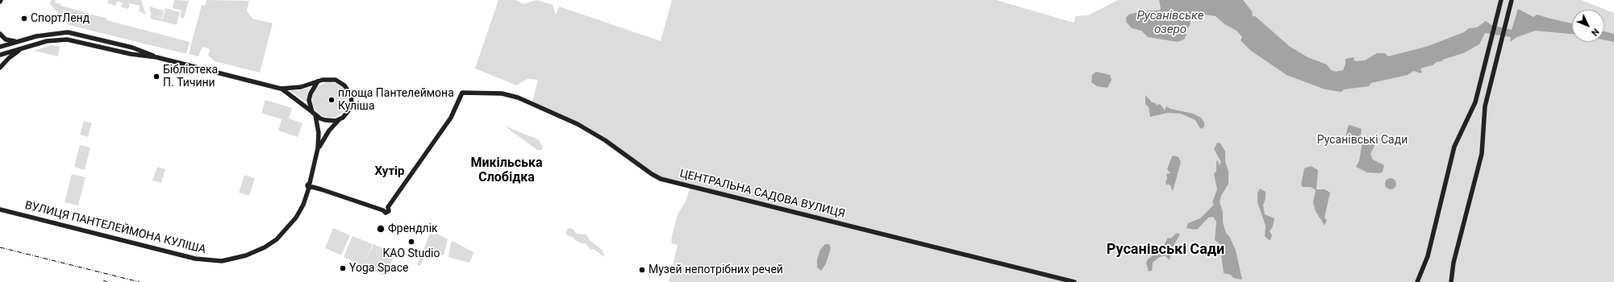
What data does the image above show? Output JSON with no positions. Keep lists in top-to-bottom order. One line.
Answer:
{"streets":{"main road":["ЦЕНТРАЛЬНА САДОВА ВУЛИЦЯ","ВУЛИЦЯ ПАНТЕЛЕЙМОНА КУЛІША"]},"crossings":[["ЦЕНТРАЛЬНА САДОВА ВУЛИЦЯ","ВУЛИЦЯ ПАНТЕЛЕЙМОНА КУЛІША"]],"districts":["Микільська Слобідка","Хутір","Русанівські Сади"],"water":["Русанівське озеро"],"parks":["Русанівські Сади"],"places":["СпортЛенд","Бібліотека П. Тичини","площа Пантелеймона Куліша","Френдлік","KAO Studio","Yoga Space","Музей непотрібних речей"],"north":"bottom right"}
